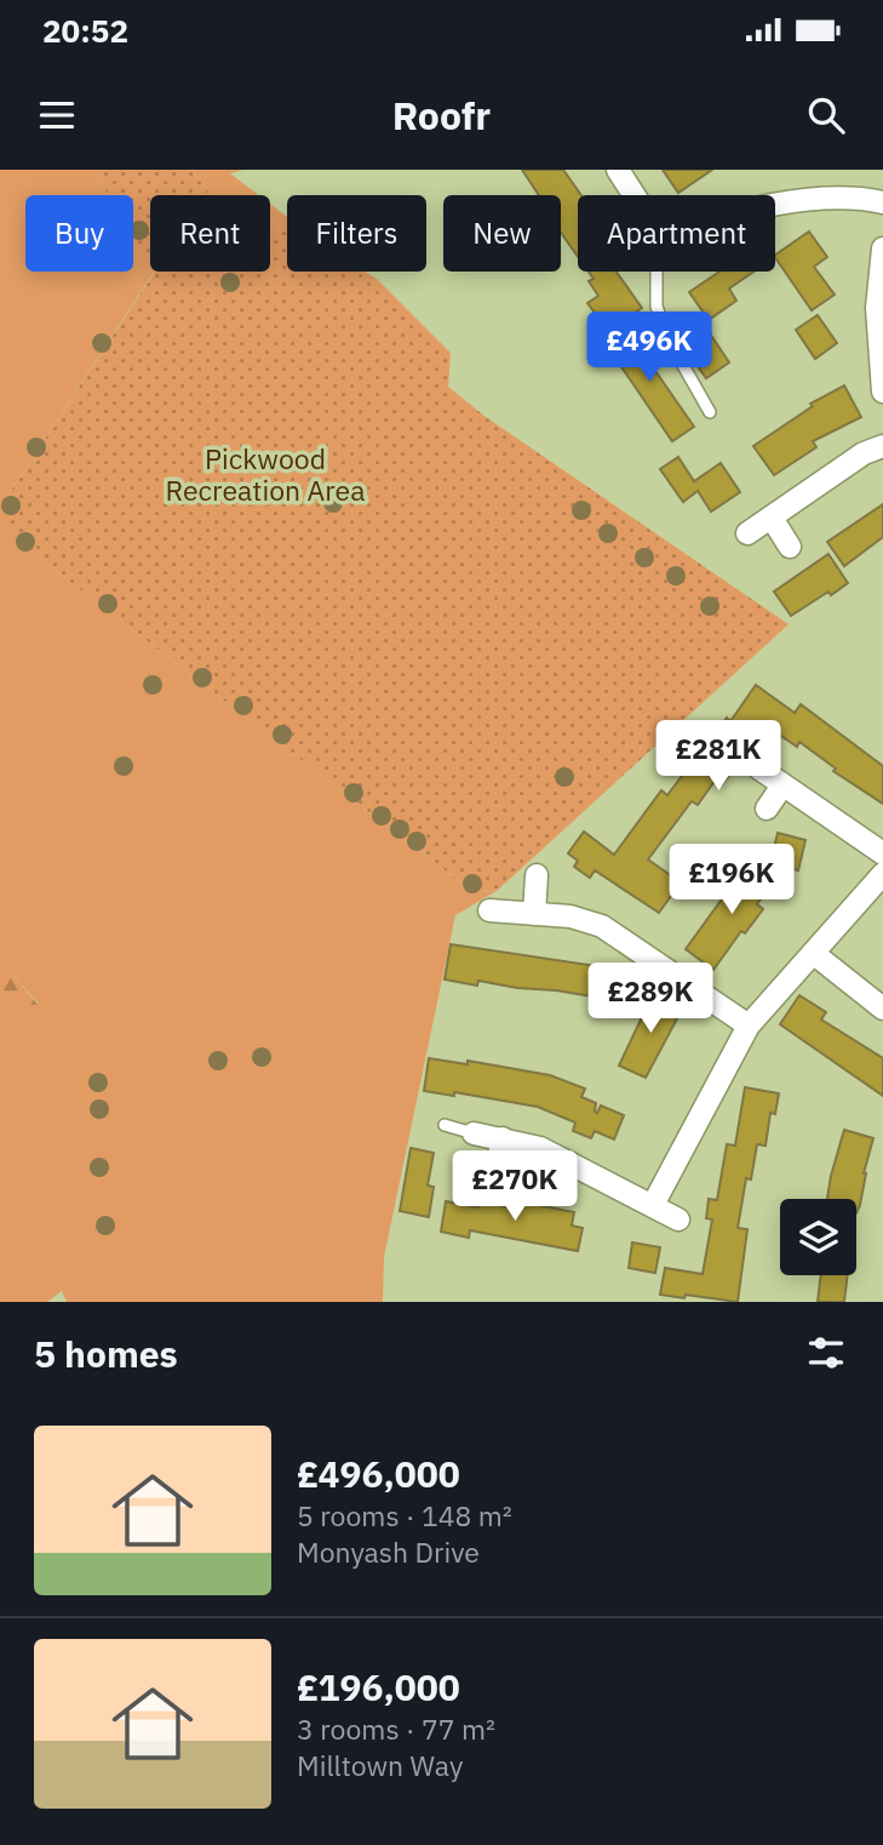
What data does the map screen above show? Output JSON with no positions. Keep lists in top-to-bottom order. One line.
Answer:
{"parks":["Pickwood Recreation Area"],"page":{"status":"20:52","header":"Roofr","chip":["Buy","Rent","Filters","New","Apartment"],"price":["£496K","£281K","£196K","£289K","£270K"],"heading":"5 homes","list":[{"name":"£496,000","note":"5 rooms · 148 m² · Monyash Drive"},{"name":"£196,000","note":"3 rooms · 77 m² · Milltown Way"}]}}
